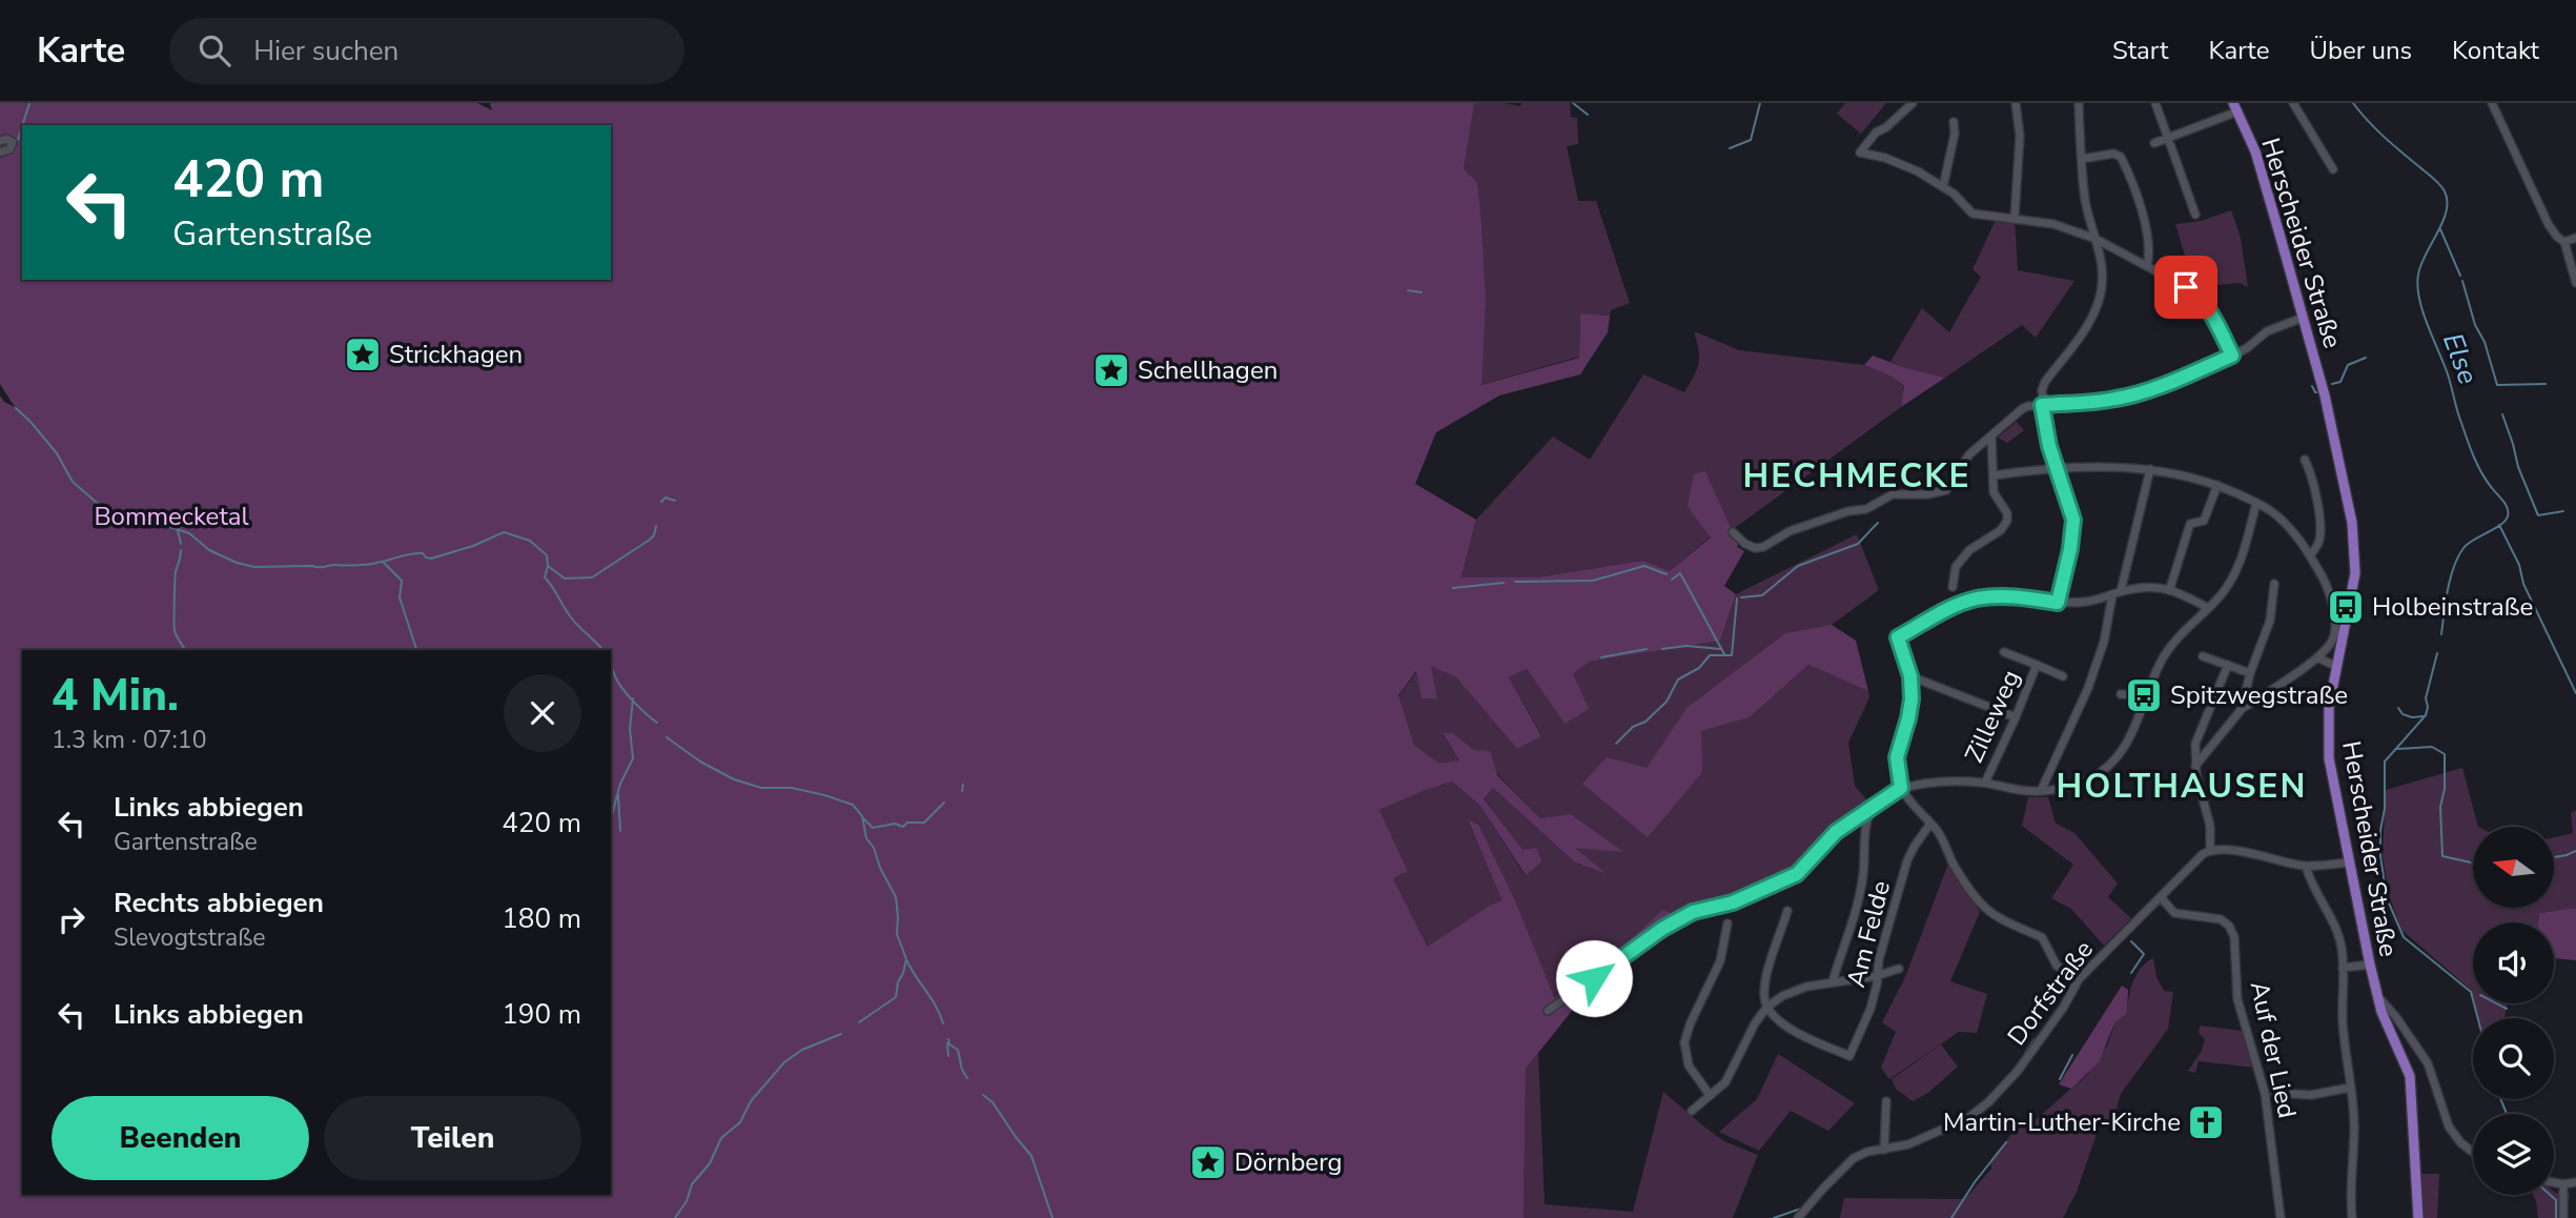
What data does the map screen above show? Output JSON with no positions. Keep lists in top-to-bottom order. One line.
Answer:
{"streets":{"main road":["Herscheider Straße"],"street":["Zilleweg","Am Felde","Dorfstraße","Auf der Lied"]},"crossings":[["Dorfstraße","Auf der Lied"]],"districts":["HECHMECKE","HOLTHAUSEN"],"water":["Else"],"parks":["Bommecketal"],"places":{"place":["Strickhagen","Schellhagen","Dörnberg"],"bus stop":["Holbeinstraße","Spitzwegstraße"],"church":["Martin-Luther-Kirche"]},"north":"left","page":{"header":"Karte","search":"Hier suchen","nav":["Start","Karte","Über uns","Kontakt"],"turn":["420 m","Gartenstraße"],"heading":["4 Min.","1.3 km · 07:10"],"list":[{"name":"Links abbiegen","note":"Gartenstraße","value":"420 m"},{"name":"Rechts abbiegen","note":"Slevogtstraße","value":"180 m"},{"name":"Links abbiegen","value":"190 m"}],"buttons":["Beenden","Teilen"]}}
